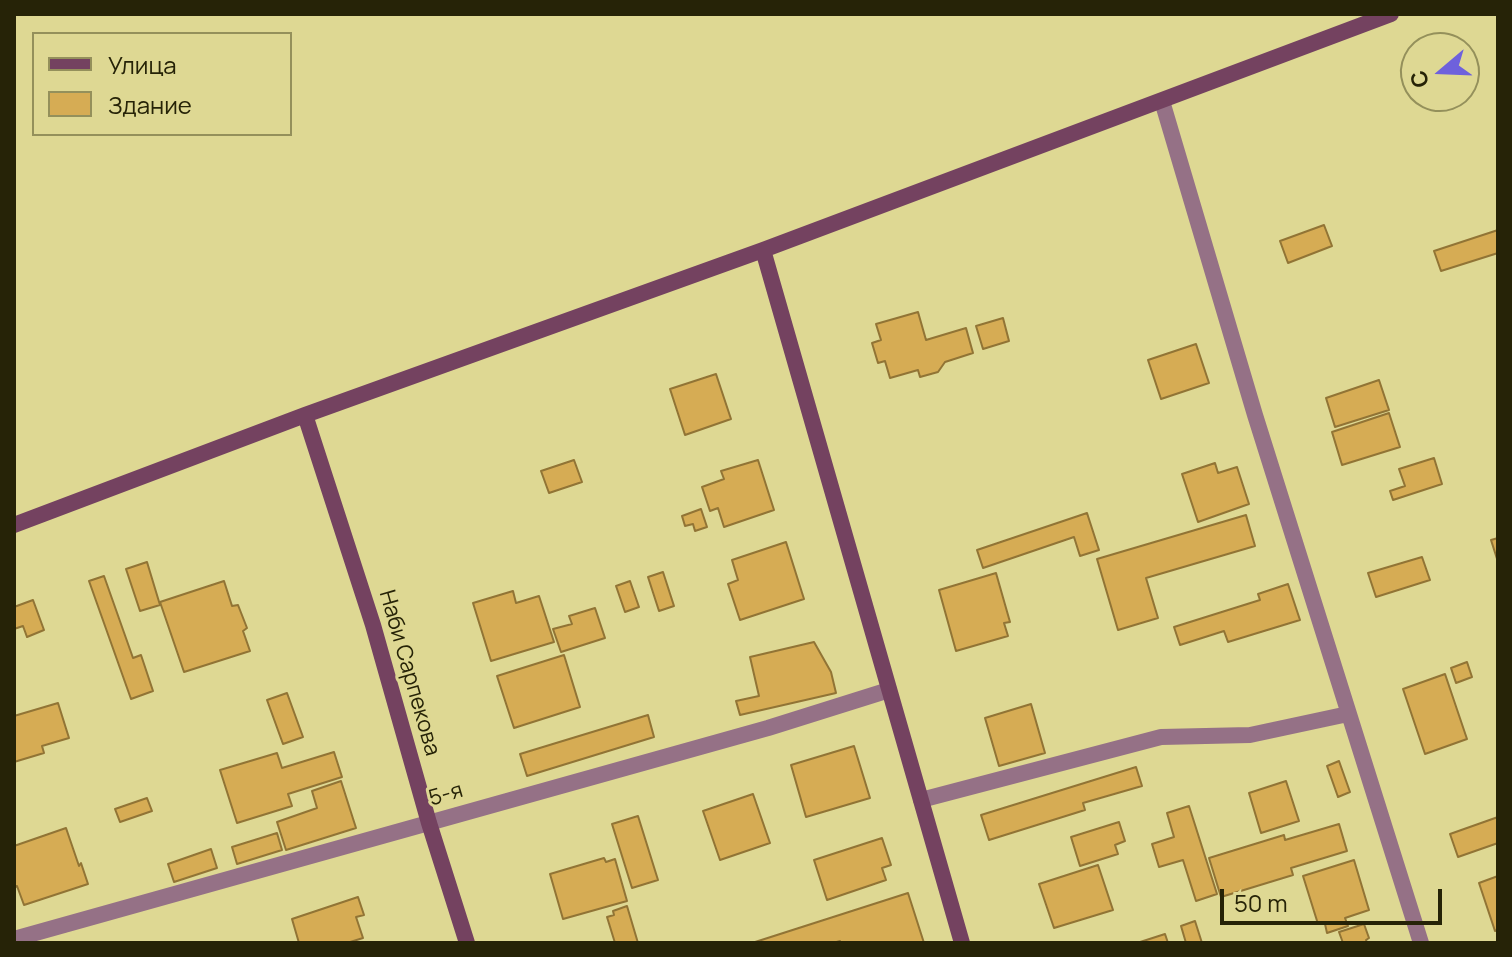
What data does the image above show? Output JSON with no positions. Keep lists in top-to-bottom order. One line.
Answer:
{"streets":{"street":["Наби Сарпекова","5-я"]},"crossings":[["Наби Сарпекова","5-я"]],"legend":["Улица","Здание"],"scale_bar":"50 m","north":"left"}
